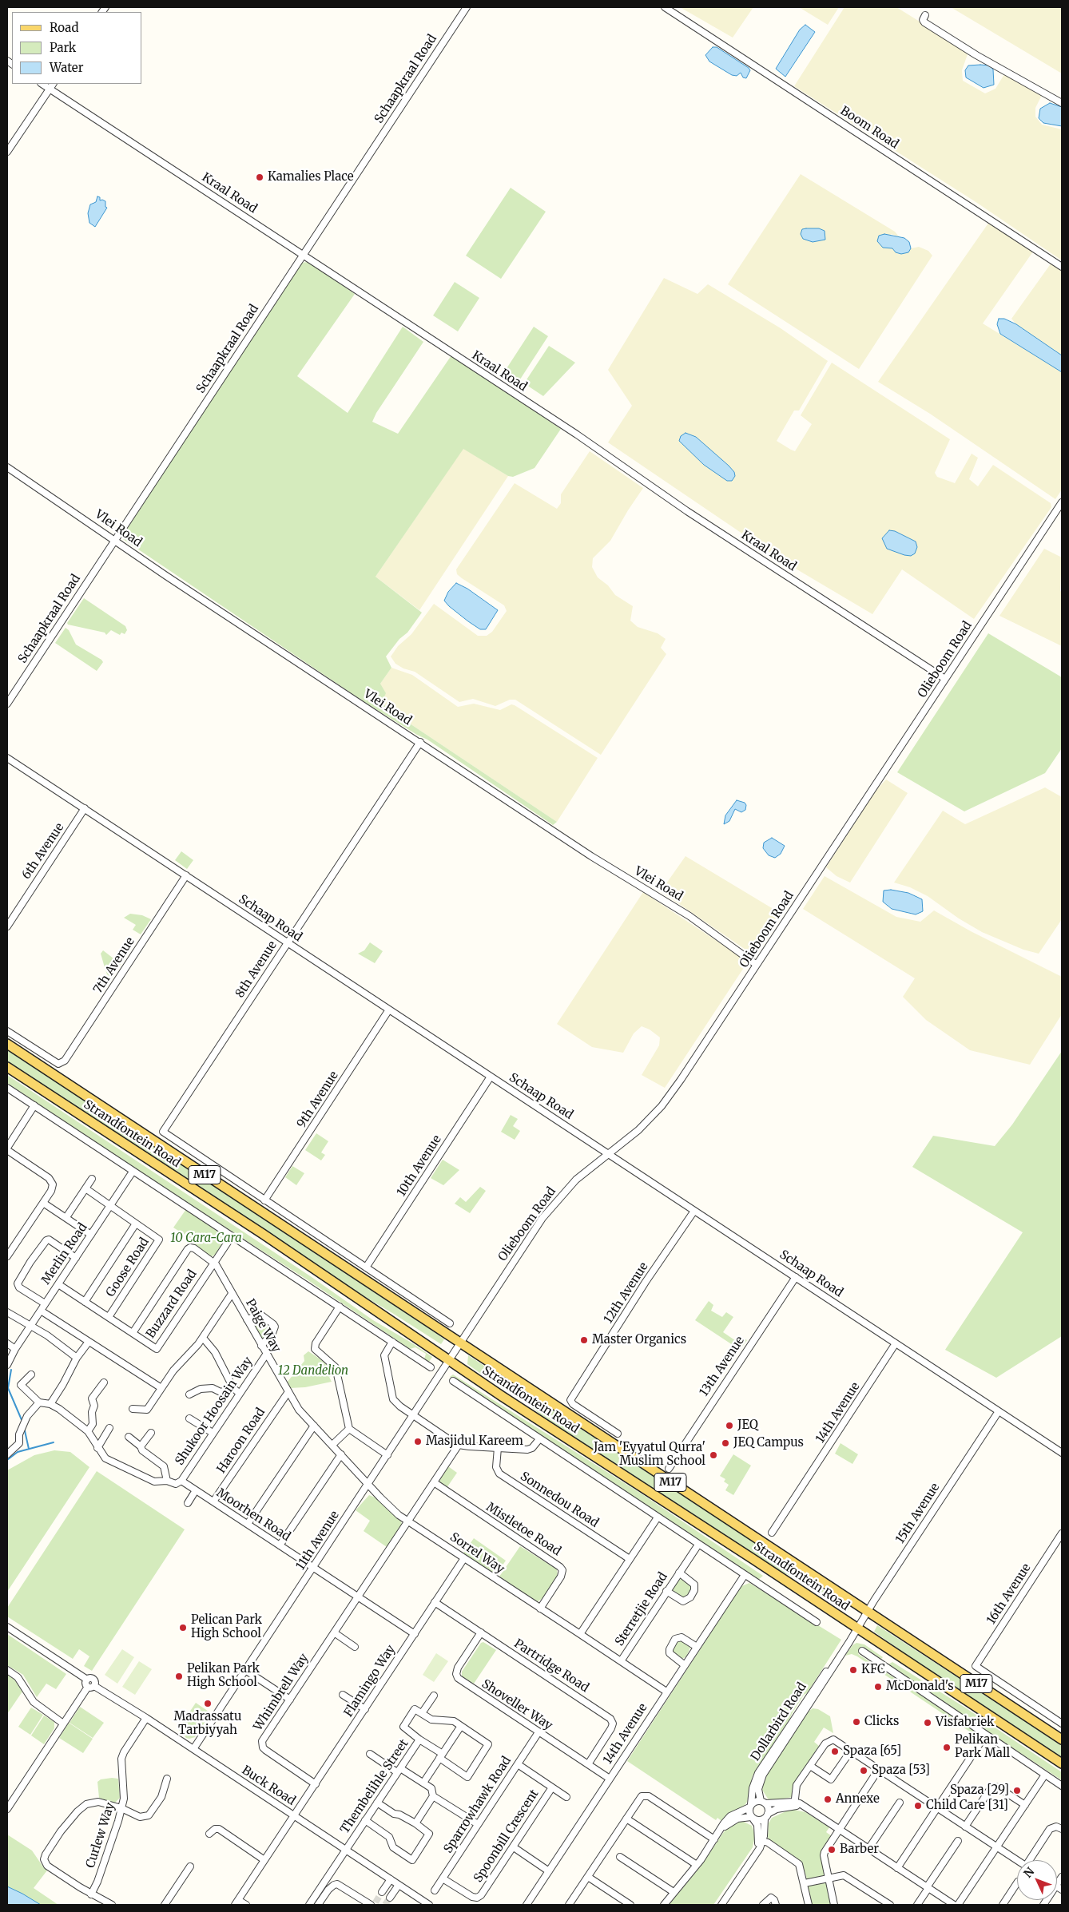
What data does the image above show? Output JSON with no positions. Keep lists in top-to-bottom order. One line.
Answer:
{"streets":{"main road":["Strandfontein Road","M17"],"street":["Schaapkraal Road","Boom Road","Kraal Road","Vlei Road","Olieboom Road","6th Avenue","Schaap Road","7th Avenue","8th Avenue","9th Avenue","10th Avenue","Merlin Road","Goose Road","12th Avenue","Buzzard Road","Paige Way","13th Avenue","Shukoor Hoosain Way","14th Avenue","Haroon Road","Sonnedou Road","15th Avenue","Moorhen Road","Mistletoe Road","11th Avenue","Sorrel Way","16th Avenue","Sterretjie Road","Partridge Road","Flamingo Way","Whimbrell Way","Shoveller Way","Dollarbird Road","Buck Road","Thembelihle Street","Sparrowhawk Road","Curlew Way","Spoonbill Crescent"]},"crossings":[["Schaapkraal Road","Kraal Road"],["Schaapkraal Road","Vlei Road"],["Kraal Road","Olieboom Road"],["Vlei Road","Olieboom Road"],["Vlei Road","8th Avenue"],["Olieboom Road","Schaap Road"],["Olieboom Road","Strandfontein Road"],["Olieboom Road","11th Avenue"],["6th Avenue","Schaap Road"],["Schaap Road","7th Avenue"],["Schaap Road","8th Avenue"],["Schaap Road","9th Avenue"],["Schaap Road","10th Avenue"],["Schaap Road","12th Avenue"],["Schaap Road","13th Avenue"],["Schaap Road","14th Avenue"],["Schaap Road","15th Avenue"],["8th Avenue","9th Avenue"],["Strandfontein Road","15th Avenue"],["Strandfontein Road","11th Avenue"],["Strandfontein Road","Dollarbird Road"],["Merlin Road","Goose Road"],["Merlin Road","Buzzard Road"],["Goose Road","Buzzard Road"],["Buzzard Road","Paige Way"],["Paige Way","Shukoor Hoosain Way"],["Paige Way","Haroon Road"],["Paige Way","11th Avenue"],["Paige Way","Sorrel Way"],["Shukoor Hoosain Way","Moorhen Road"],["14th Avenue","Sterretjie Road"],["14th Avenue","Shoveller Way"],["Haroon Road","Moorhen Road"],["15th Avenue","Dollarbird Road"],["Moorhen Road","11th Avenue"],["Moorhen Road","Flamingo Way"],["Moorhen Road","Whimbrell Way"],["Mistletoe Road","Sorrel Way"],["Mistletoe Road","Whimbrell Way"],["11th Avenue","Sorrel Way"],["11th Avenue","Buck Road"],["Sorrel Way","Sterretjie Road"],["Sorrel Way","Flamingo Way"],["Sorrel Way","Whimbrell Way"],["Partridge Road","Flamingo Way"],["Partridge Road","Shoveller Way"],["Flamingo Way","Whimbrell Way"],["Flamingo Way","Buck Road"],["Shoveller Way","Sparrowhawk Road"],["Buck Road","Thembelihle Street"],["Buck Road","Curlew Way"],["Sparrowhawk Road","Spoonbill Crescent"]],"parks":["10 Cara-Cara","12 Dandelion"],"places":["Kamalies Place","Master Organics","JEQ","Masjidul Kareem","JEQ Campus","Jam 'Eyyatul Qurra' Muslim School","Pelican Park High School","KFC","Pelikan Park High School","McDonald's","Madrassatu Tarbiyyah","Clicks","Visfabriek","Pelikan Park Mall","Spaza [65]","Spaza [53]","Spaza [29]","Annexe","Child Care [31]","Barber"],"legend":["Road","Park","Water"],"north":"top left"}
